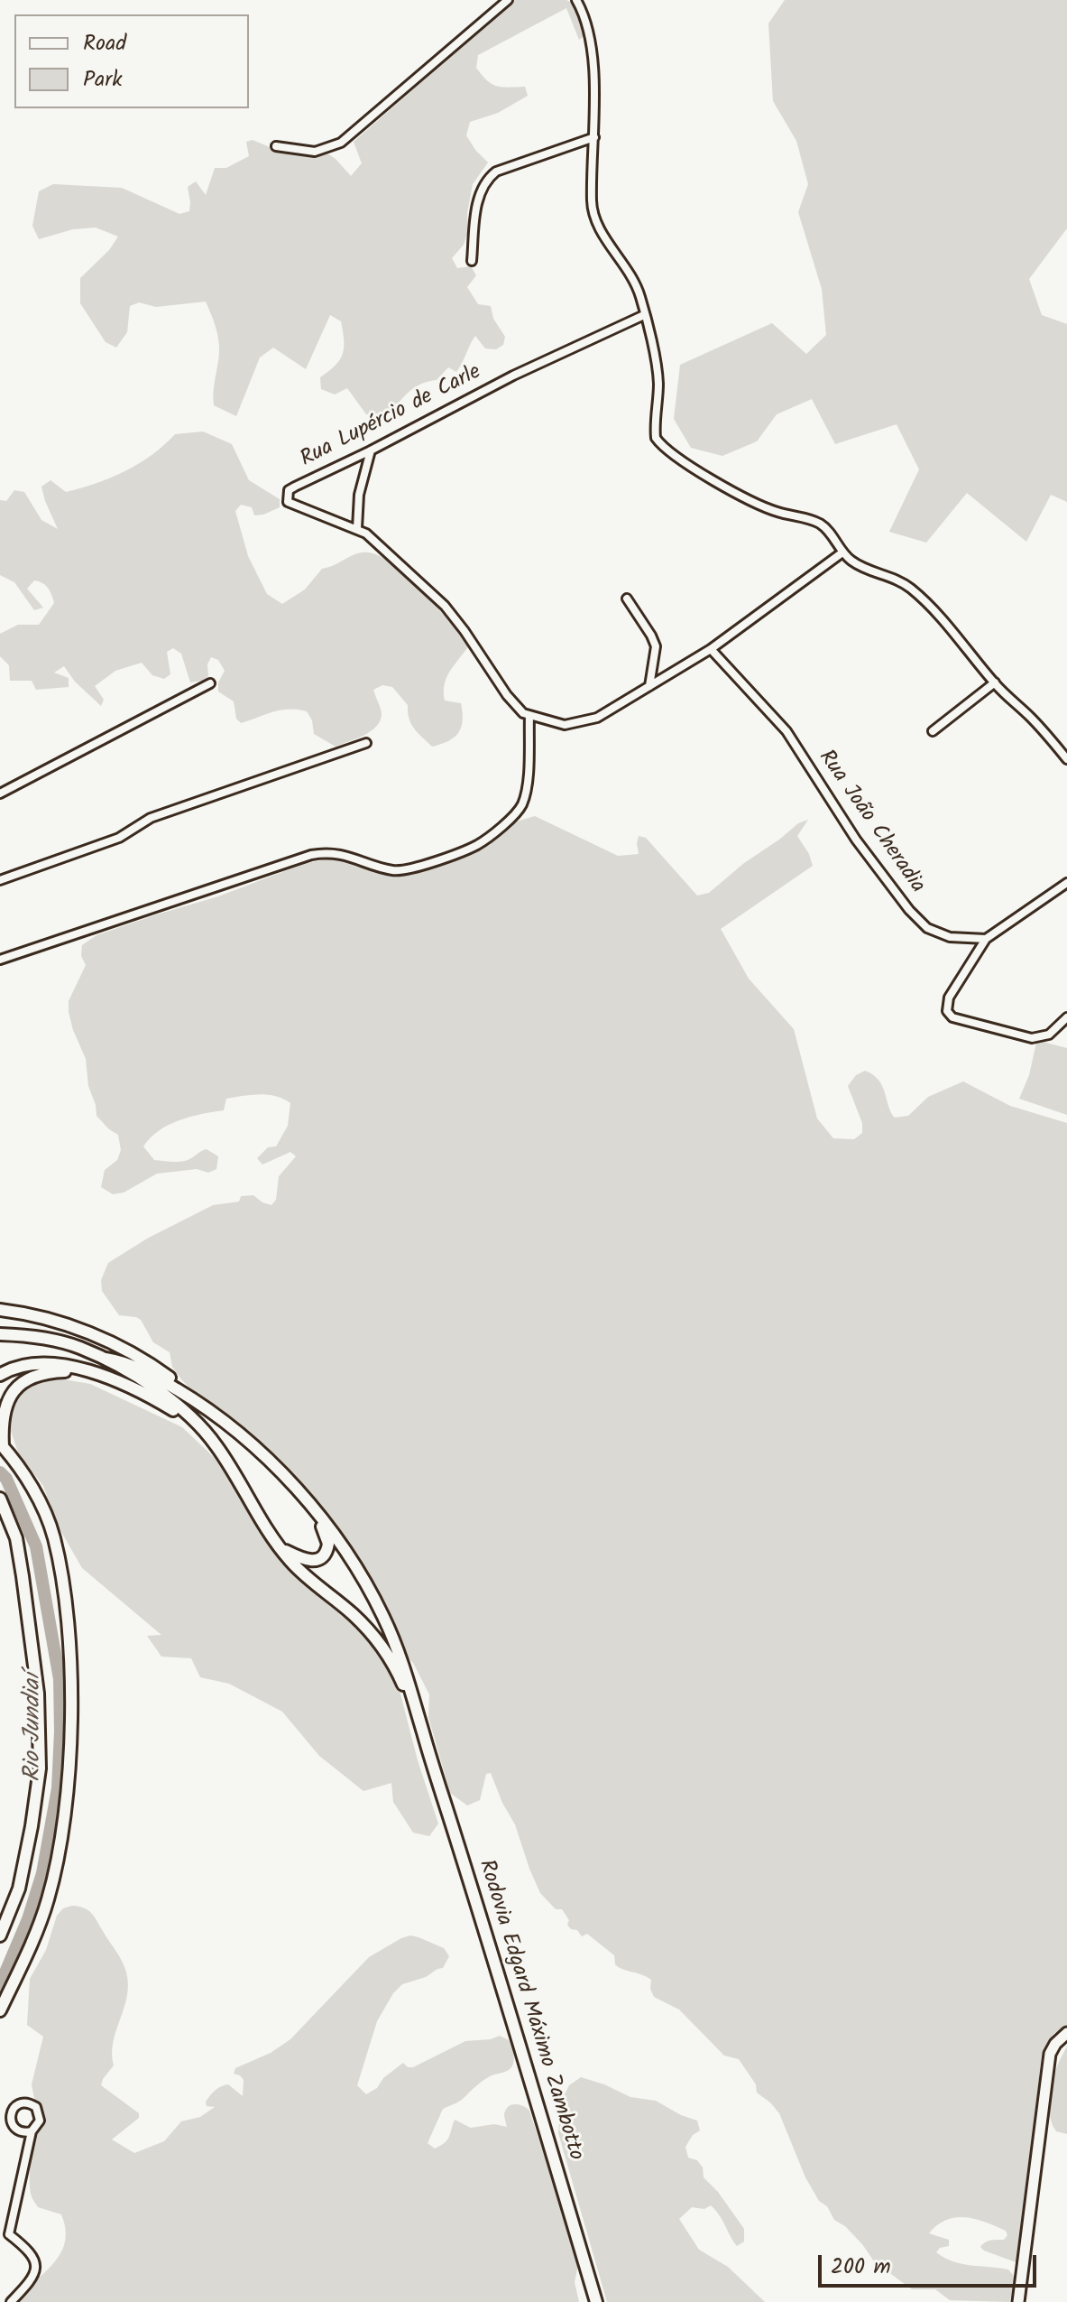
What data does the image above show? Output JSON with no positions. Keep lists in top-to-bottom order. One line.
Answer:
{"streets":{"main road":["Rodovia Edgard Máximo Zambotto"],"street":["Rua Lupércio de Carle","Rua João Cheradia"]},"water":["Rio Jundiaí"],"legend":["Road","Park"],"scale_bar":"200 m"}
